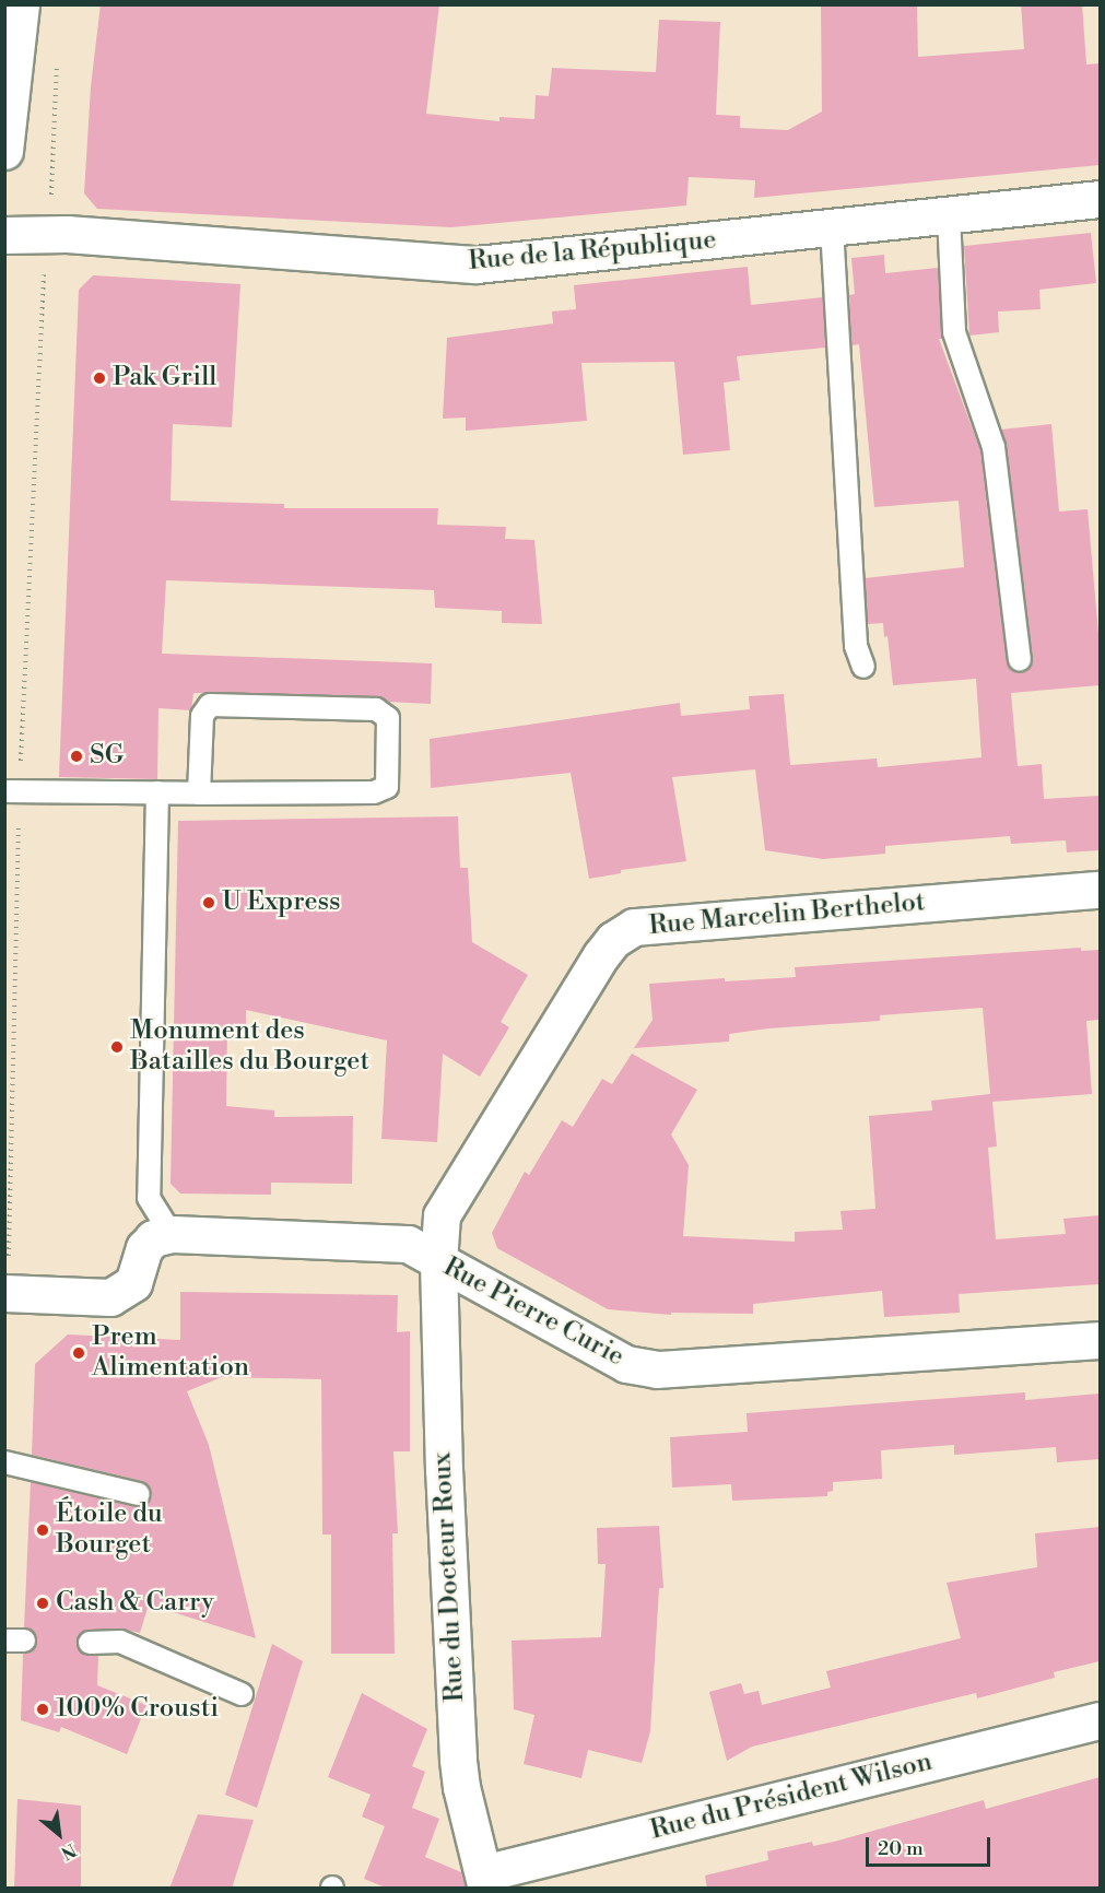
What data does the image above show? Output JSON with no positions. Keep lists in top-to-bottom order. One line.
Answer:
{"streets":{"street":["Rue de la République","Rue Marcelin Berthelot","Rue Pierre Curie","Rue du Docteur Roux","Rue du Président Wilson"]},"crossings":[["Rue Marcelin Berthelot","Rue Pierre Curie"],["Rue Marcelin Berthelot","Rue du Docteur Roux"],["Rue Pierre Curie","Rue du Docteur Roux"],["Rue du Docteur Roux","Rue du Président Wilson"]],"places":["Pak Grill","SG","U Express","Monument des Batailles du Bourget","Prem Alimentation","Étoile du Bourget","Cash & Carry","100% Crousti"],"scale_bar":"20 m","north":"bottom right"}
